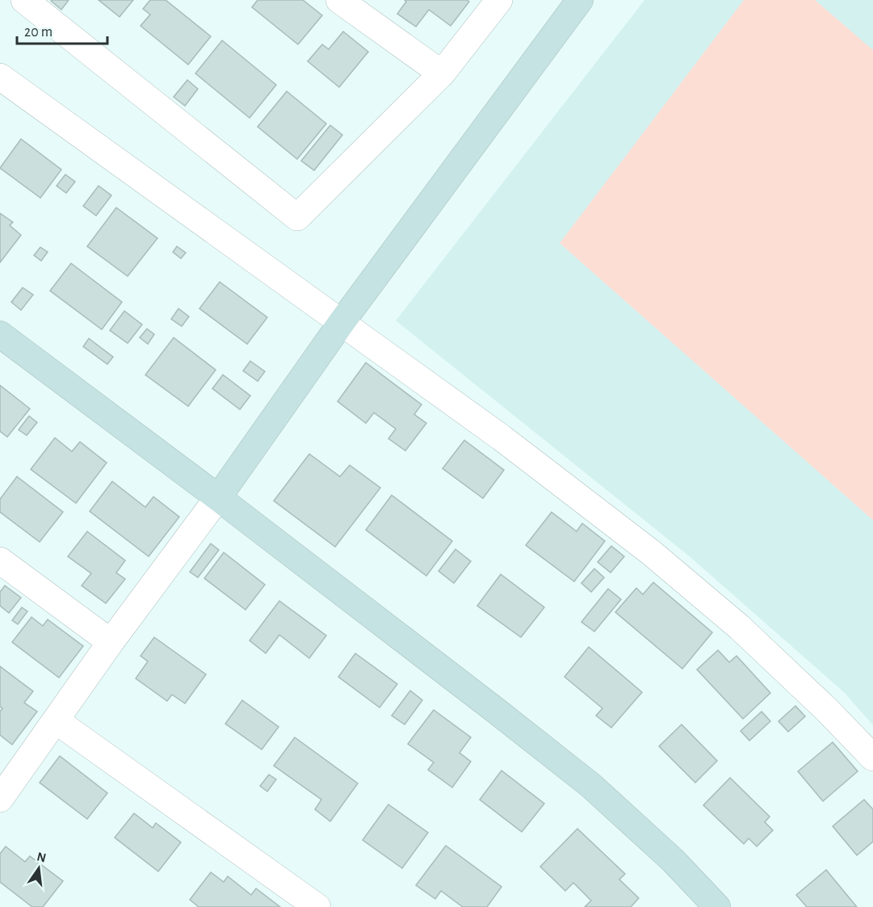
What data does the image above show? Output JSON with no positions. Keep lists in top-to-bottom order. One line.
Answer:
{"scale_bar":"20 m","north":"top"}
